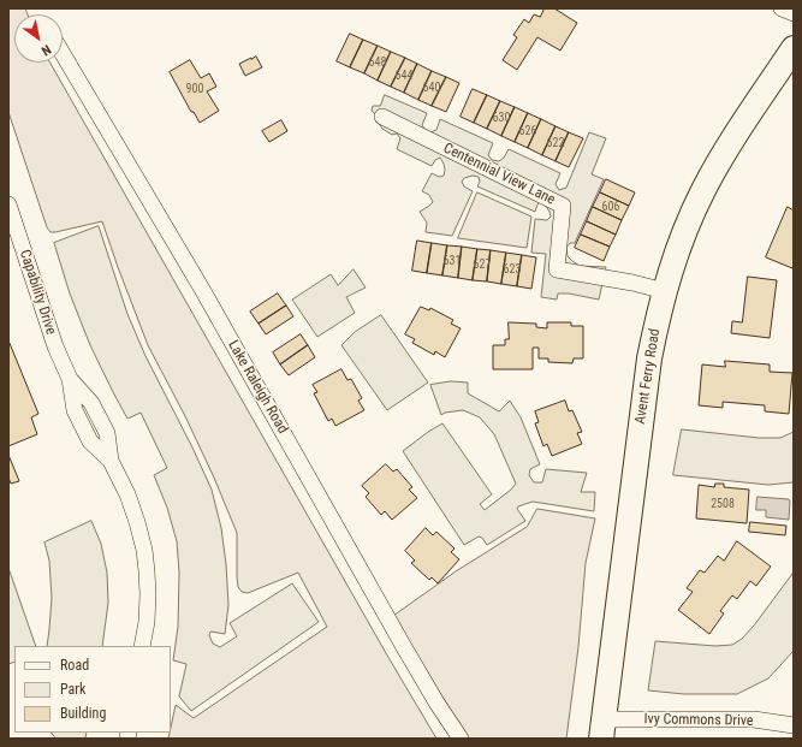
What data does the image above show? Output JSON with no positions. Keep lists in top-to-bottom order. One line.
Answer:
{"streets":{"main road":["Avent Ferry Road"],"street":["Centennial View Lane","Capability Drive","Lake Raleigh Road","Ivy Commons Drive"]},"crossings":[["Centennial View Lane","Avent Ferry Road"],["Avent Ferry Road","Ivy Commons Drive"]],"house_numbers":["648","644","640","900","630","626","622","606","631","627","623","2508"],"legend":["Road","Park","Building"],"north":"bottom right"}
